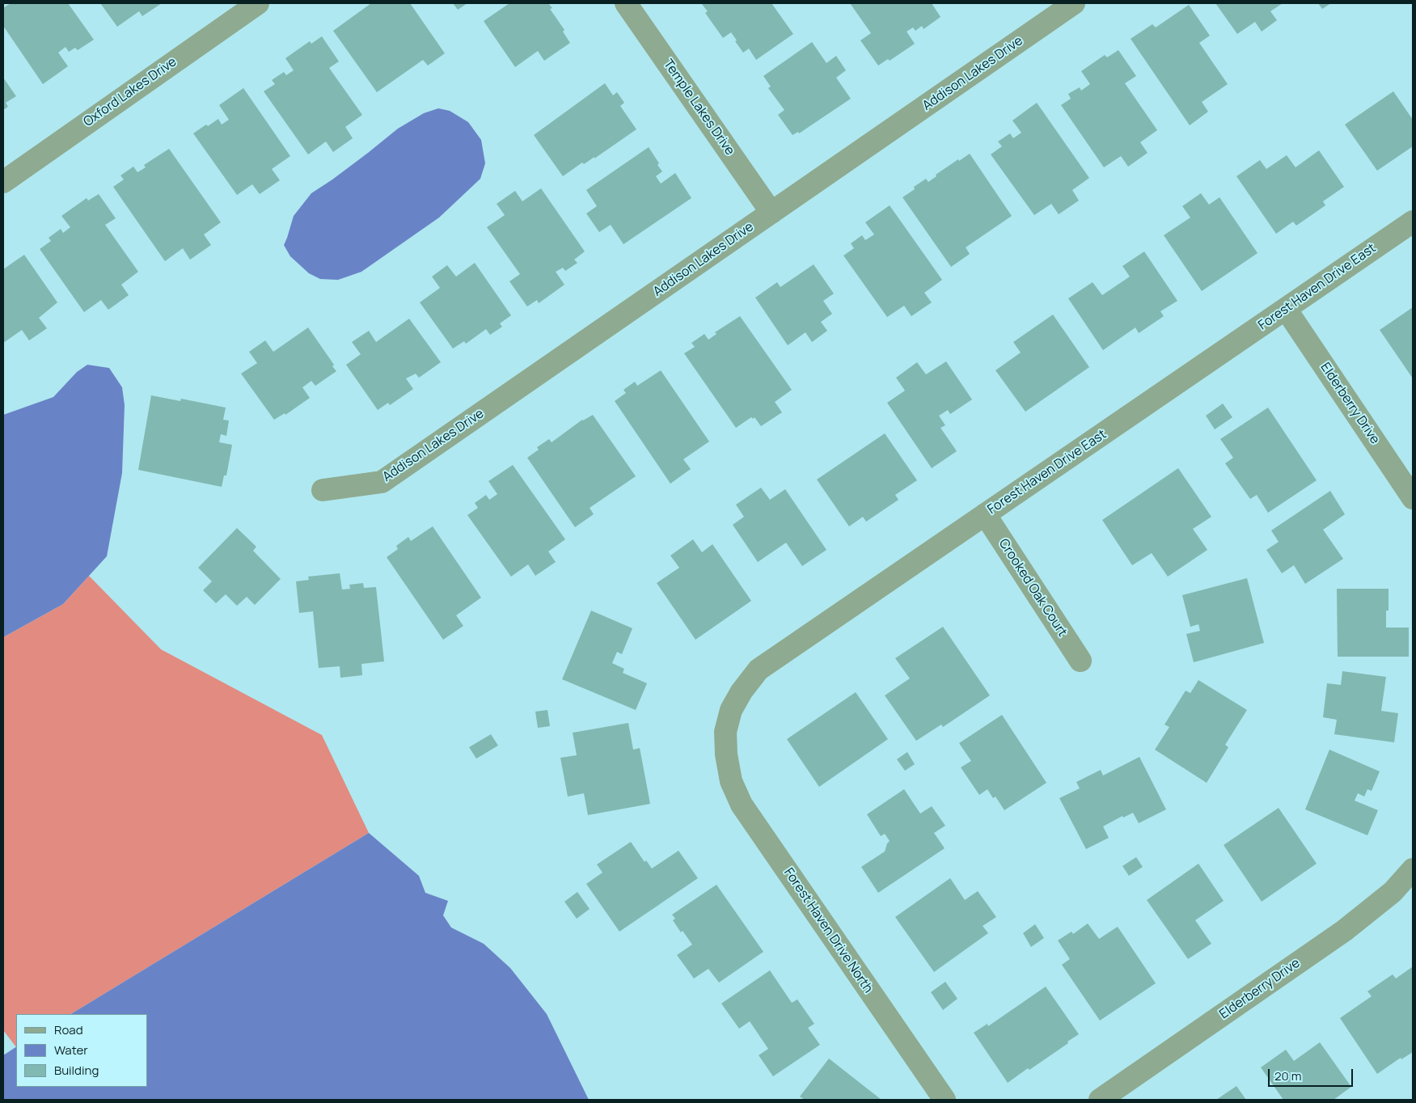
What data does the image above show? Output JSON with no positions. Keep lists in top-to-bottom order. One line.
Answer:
{"streets":{"street":["Addison Lakes Drive","Oxford Lakes Drive","Temple Lakes Drive","Forest Haven Drive East","Elderberry Drive","Crooked Oak Court","Forest Haven Drive North"]},"crossings":[["Addison Lakes Drive","Temple Lakes Drive"],["Forest Haven Drive East","Elderberry Drive"],["Forest Haven Drive East","Crooked Oak Court"],["Forest Haven Drive East","Forest Haven Drive North"]],"legend":["Road","Water","Building"],"scale_bar":"20 m"}
